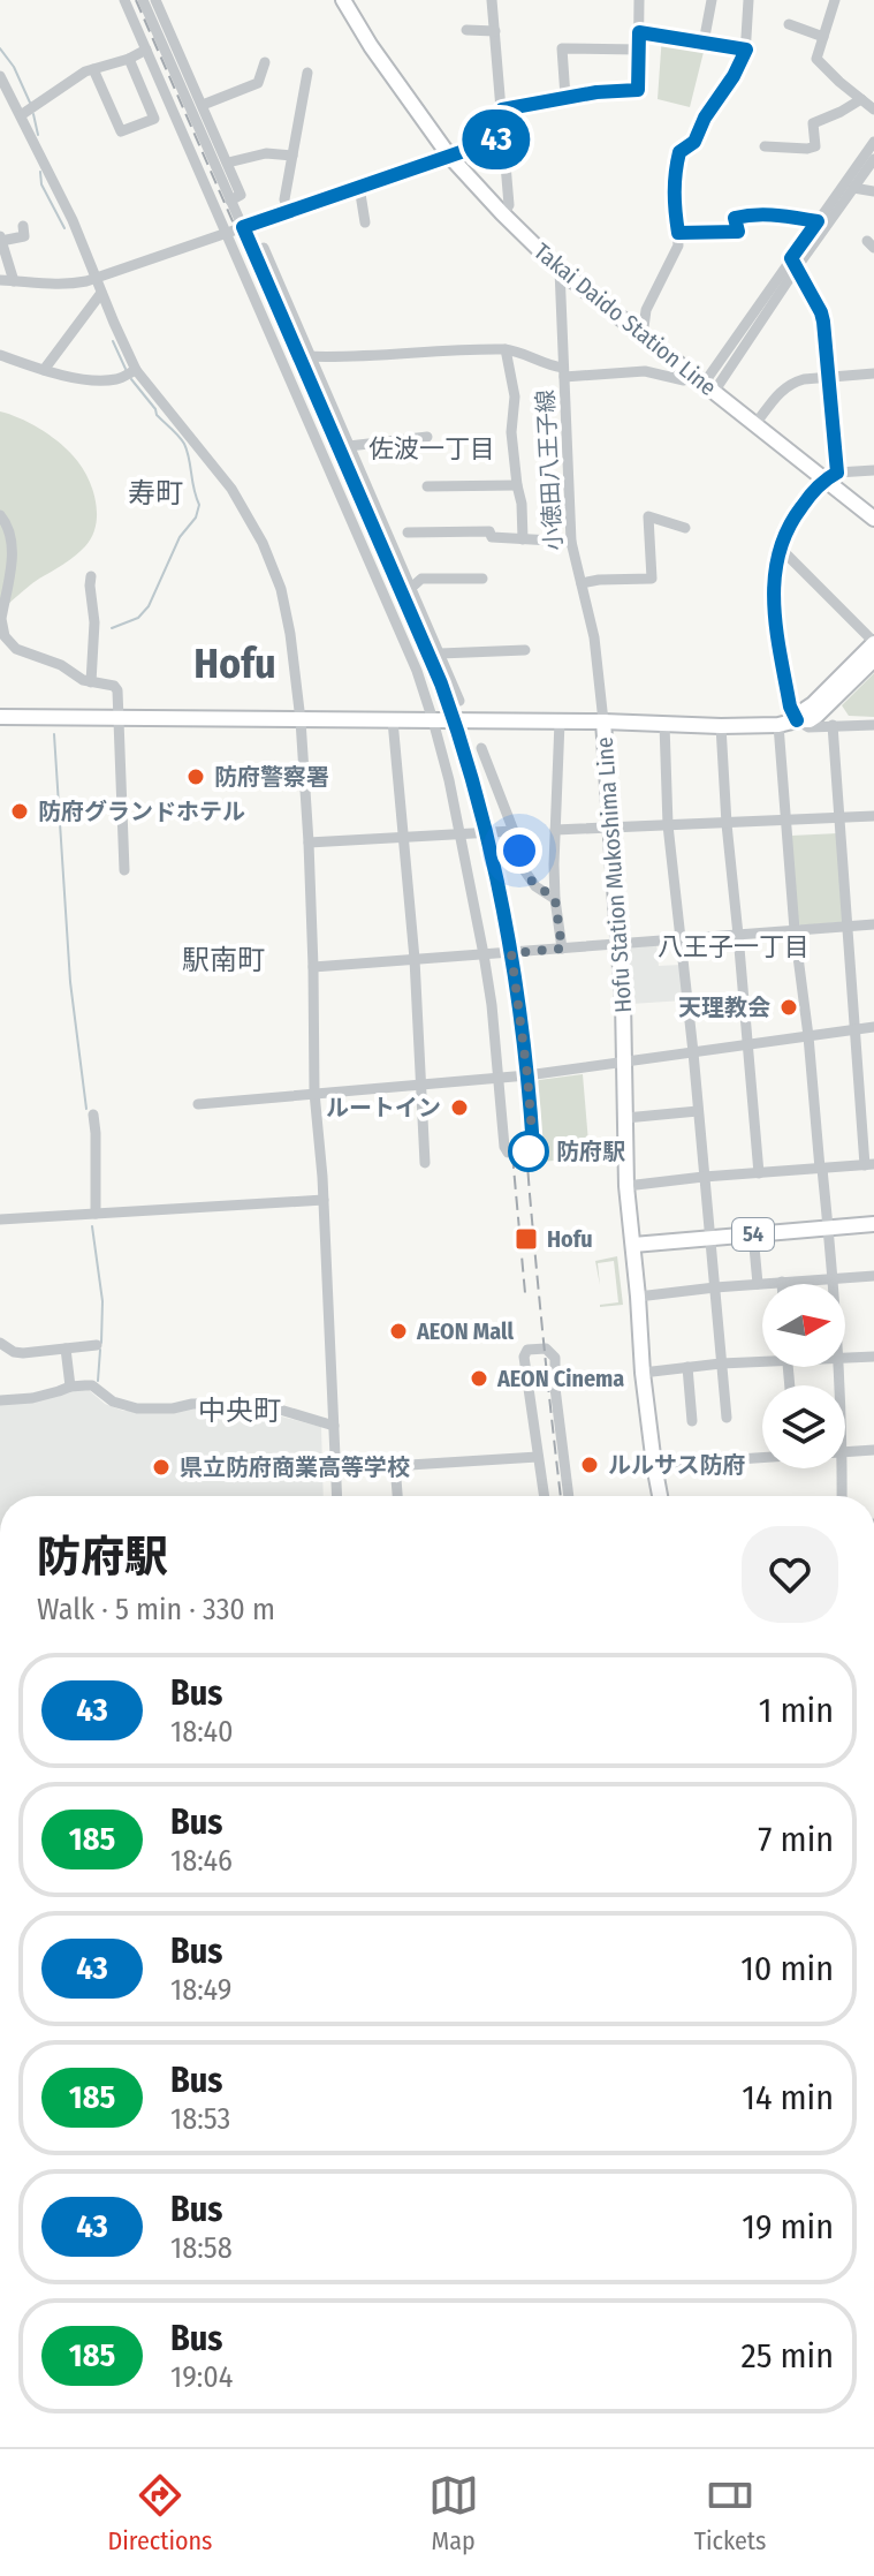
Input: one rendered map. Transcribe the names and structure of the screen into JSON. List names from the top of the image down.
{
  "streets": {
    "main road": ["Takai Daido Station Line", "Hofu Station Mukoshima Line", "54"],
    "street": ["小徳田八王子線"]
  },
  "crossings": [
    ["Takai Daido Station Line", "小徳田八王子線"],
    ["小徳田八王子線", "Hofu Station Mukoshima Line"],
    ["Hofu Station Mukoshima Line", "54"]
  ],
  "districts": [
    "佐波一丁目",
    "寿町",
    "Hofu",
    "八王子一丁目",
    "駅南町",
    "中央町"
  ],
  "places": {
    "other": [
      "防府警察署",
      "防府グランドホテル",
      "天理教会",
      "ルートイン",
      "防府駅",
      "AEON Mall",
      "AEON Cinema",
      "ルルサス防府",
      "県立防府商業高等学校"
    ],
    "transit": ["Hofu"]
  },
  "lines": ["bus line 43"],
  "north": "right",
  "page": {
    "on_map": "43",
    "heading": ["防府駅", "Walk · 5 min · 330 m"],
    "list": [
      {
        "mark": "43",
        "name": "Bus",
        "note": "18:40",
        "value": "1 min"
      },
      {
        "mark": "185",
        "name": "Bus",
        "note": "18:46",
        "value": "7 min"
      },
      {
        "mark": "43",
        "name": "Bus",
        "note": "18:49",
        "value": "10 min"
      },
      {
        "mark": "185",
        "name": "Bus",
        "note": "18:53",
        "value": "14 min"
      },
      {
        "mark": "43",
        "name": "Bus",
        "note": "18:58",
        "value": "19 min"
      },
      {
        "mark": "185",
        "name": "Bus",
        "note": "19:04",
        "value": "25 min"
      }
    ],
    "tabs": ["Directions", "Map", "Tickets"]
  }
}
